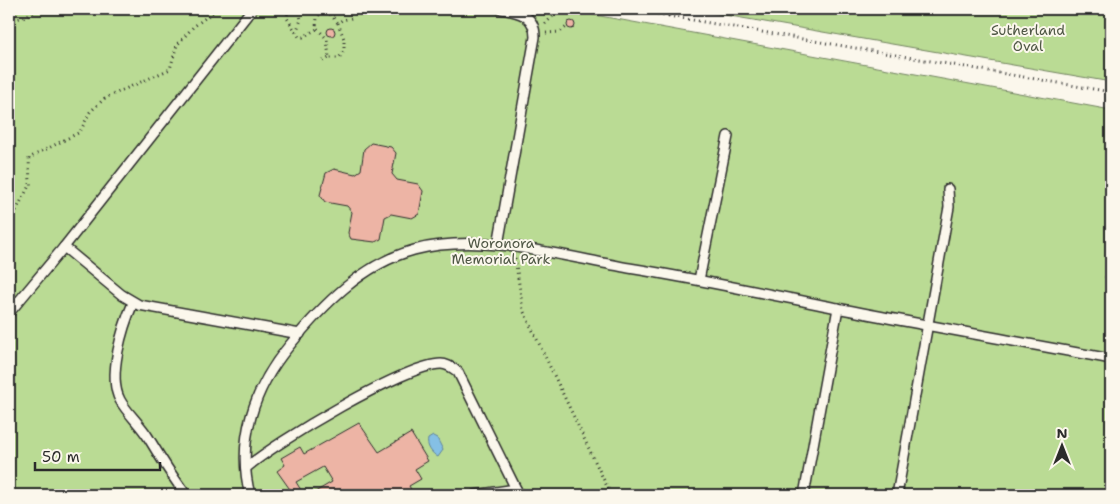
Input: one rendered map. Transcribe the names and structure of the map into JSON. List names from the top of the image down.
{
  "parks": ["Sutherland Oval", "Woronora Memorial Park"],
  "scale_bar": "50 m",
  "north": "top"
}
